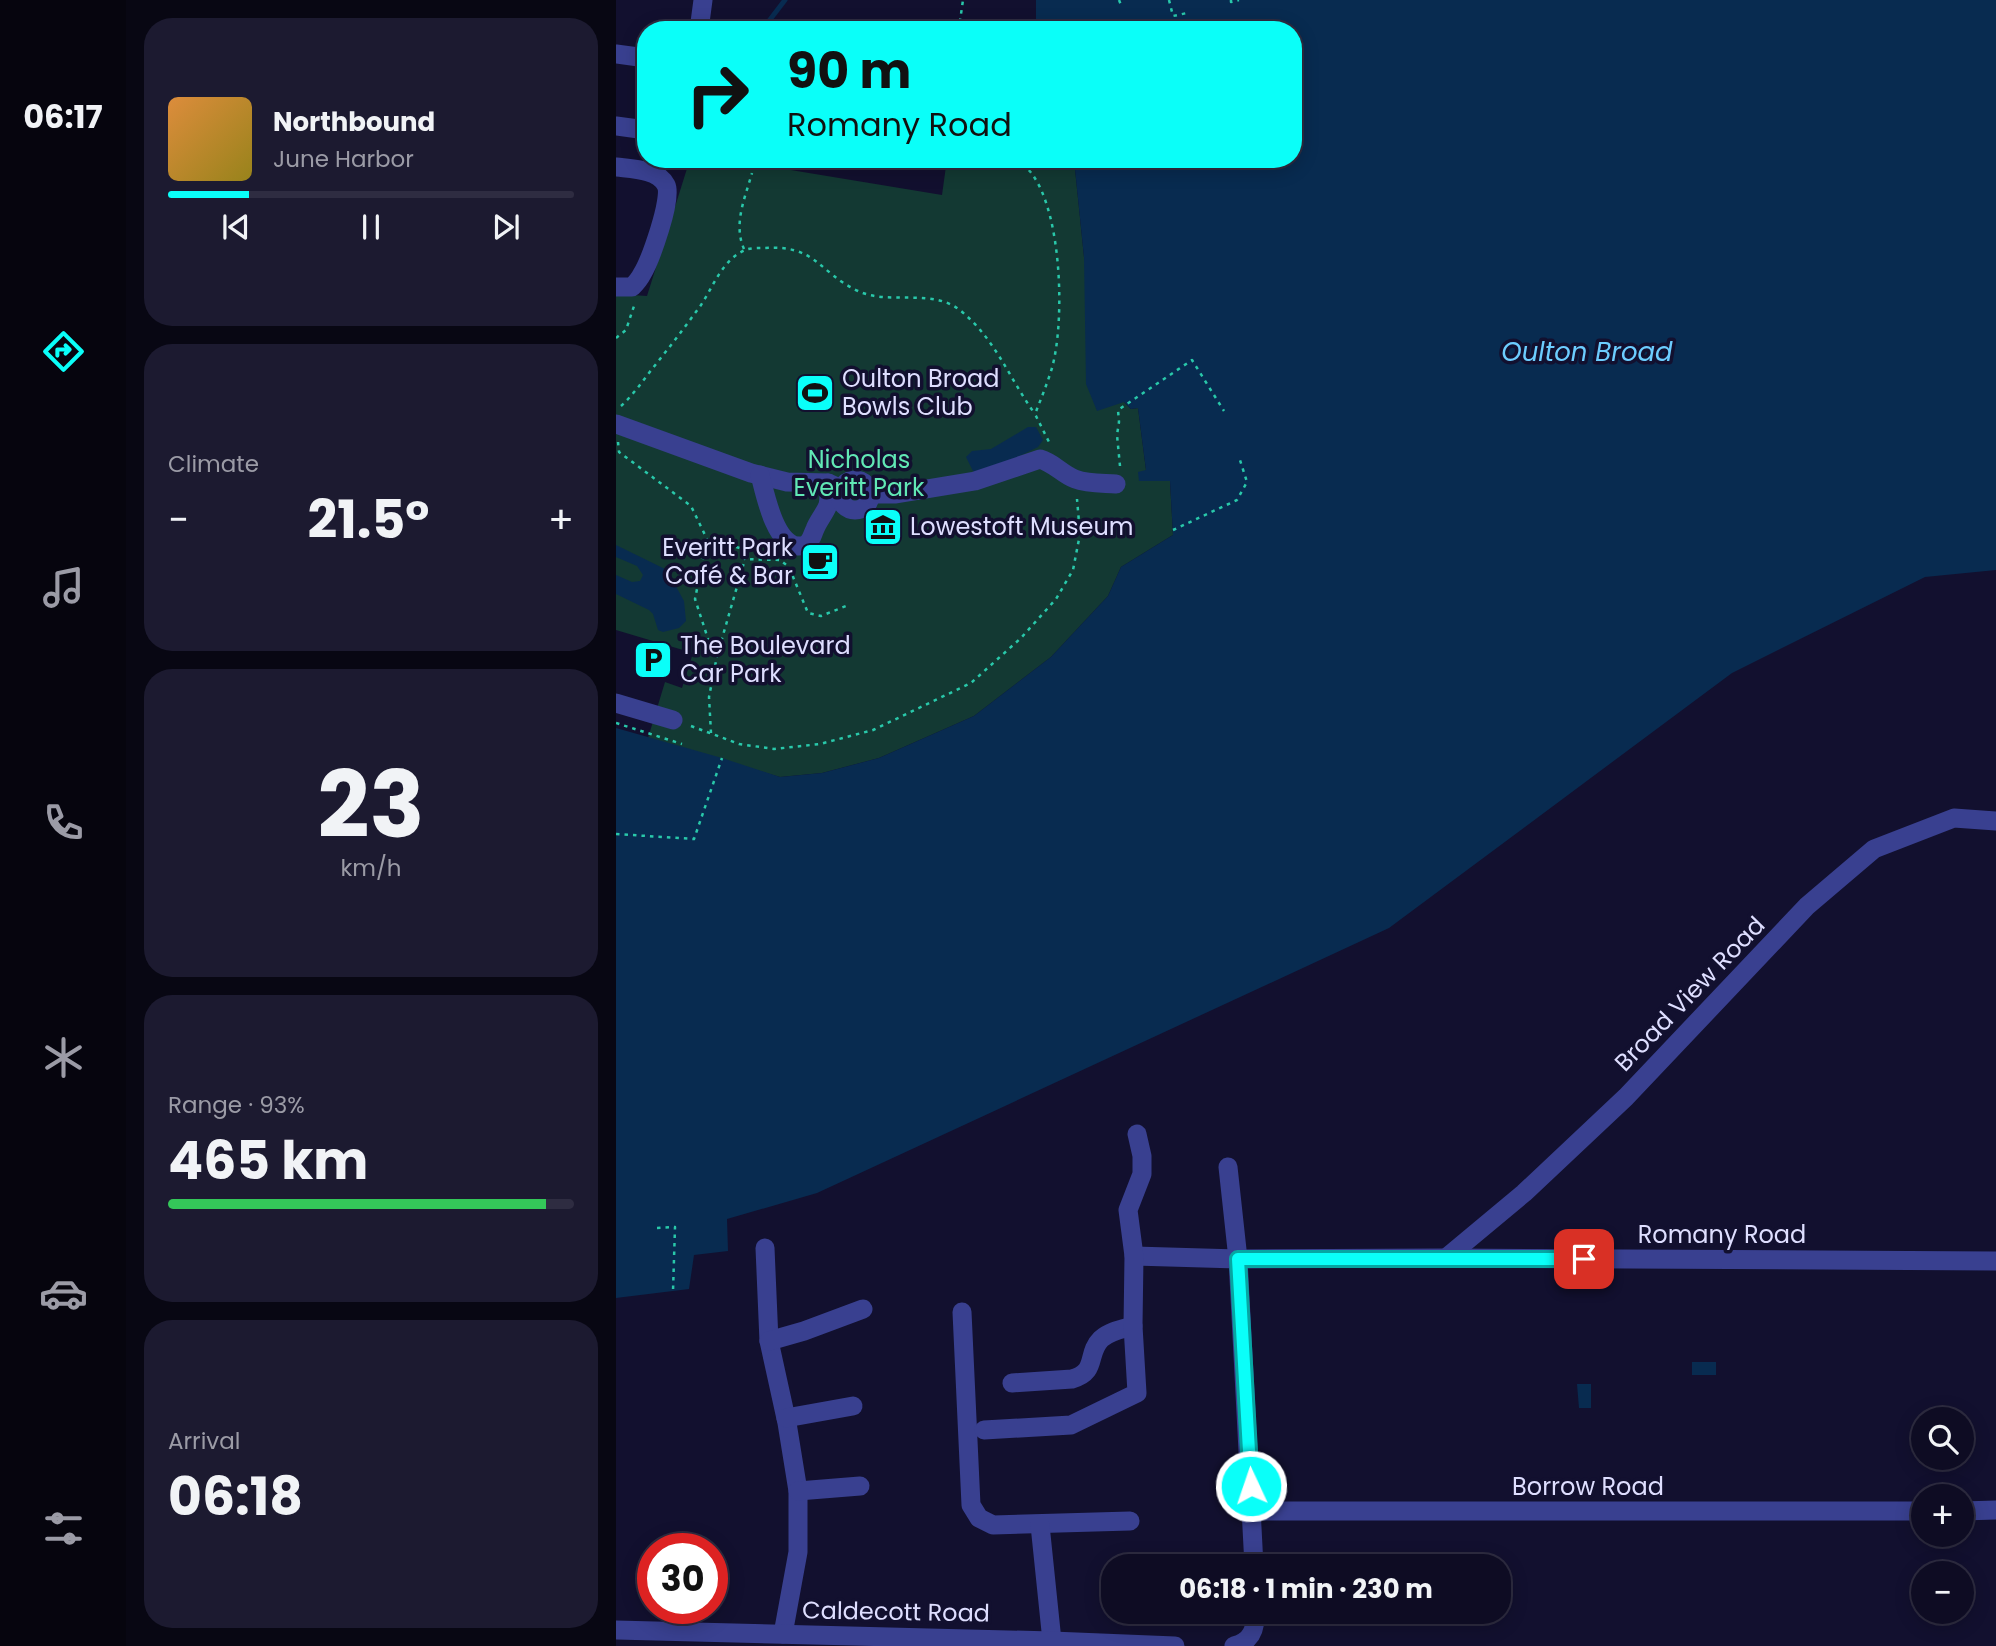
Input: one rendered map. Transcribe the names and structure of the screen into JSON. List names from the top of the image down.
{
  "streets": {
    "street": [
      "Broad View Road",
      "Romany Road",
      "Borrow Road",
      "Caldecott Road"
    ]
  },
  "crossings": [
    ["Broad View Road", "Romany Road"]
  ],
  "water": ["Oulton Broad"],
  "parks": ["Nicholas Everitt Park"],
  "places": {
    "sports": ["Oulton Broad Bowls Club"],
    "museum": ["Lowestoft Museum"],
    "cafe": ["Everitt Park Café & Bar"],
    "parking": ["The Boulevard Car Park"]
  },
  "page": {
    "tabs": "06:17",
    "turn": ["90 m", "Romany Road"],
    "song": ["Northbound", "June Harbor"],
    "tile": [
      "Climate",
      ["23", "km/h"],
      ["Range · 93%", "465 km"],
      ["Arrival", "06:18"]
    ],
    "heat": ["−", "21.5°", "+"],
    "map_buttons": ["+", "−"],
    "limit": "30",
    "trip": "06:18 · 1 min · 230 m"
  }
}
